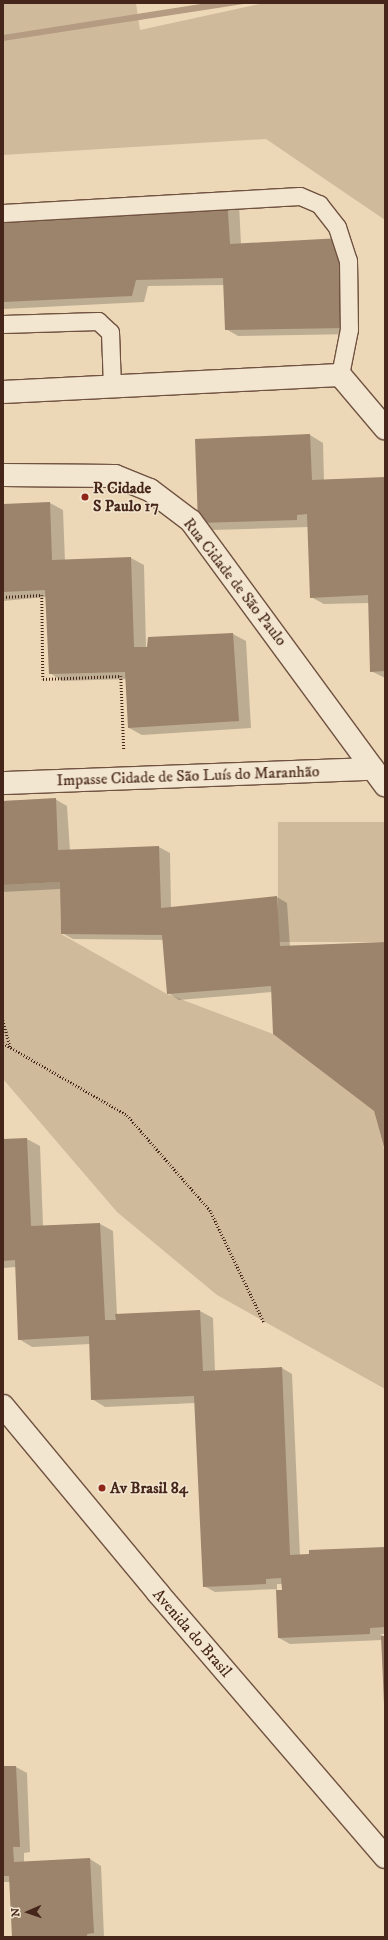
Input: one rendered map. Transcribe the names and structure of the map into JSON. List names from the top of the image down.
{
  "streets": {
    "street": ["Rua Cidade de São Paulo", "Impasse Cidade de São Luís do Maranhão", "Avenida do Brasil"]
  },
  "crossings": [
    ["Rua Cidade de São Paulo", "Impasse Cidade de São Luís do Maranhão"]
  ],
  "places": ["R Cidade S Paulo 17", "Av Brasil 84"],
  "north": "left"
}
